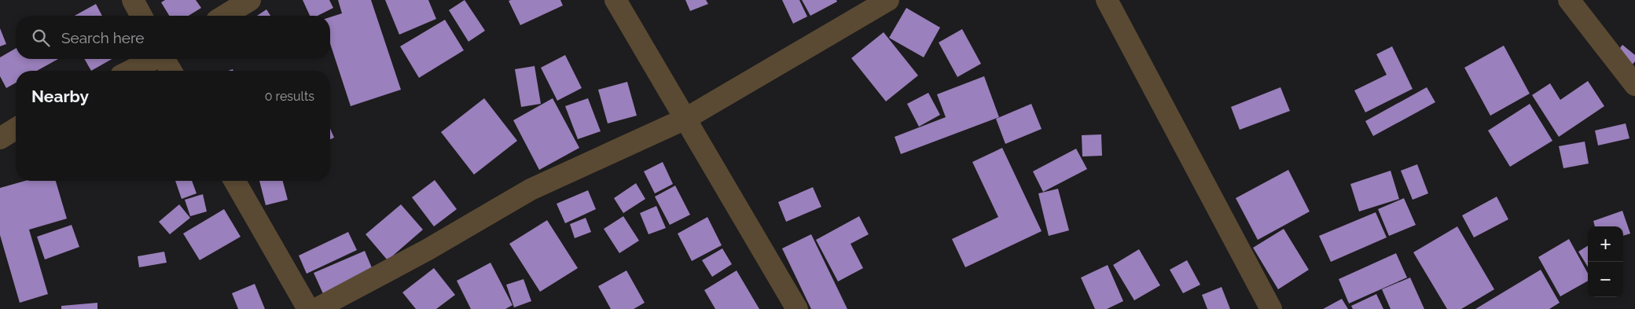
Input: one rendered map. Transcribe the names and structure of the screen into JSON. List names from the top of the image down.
{
  "page": {
    "search": "Search here",
    "heading": ["Nearby", "0 results"],
    "map_buttons": ["+", "−"]
  }
}
